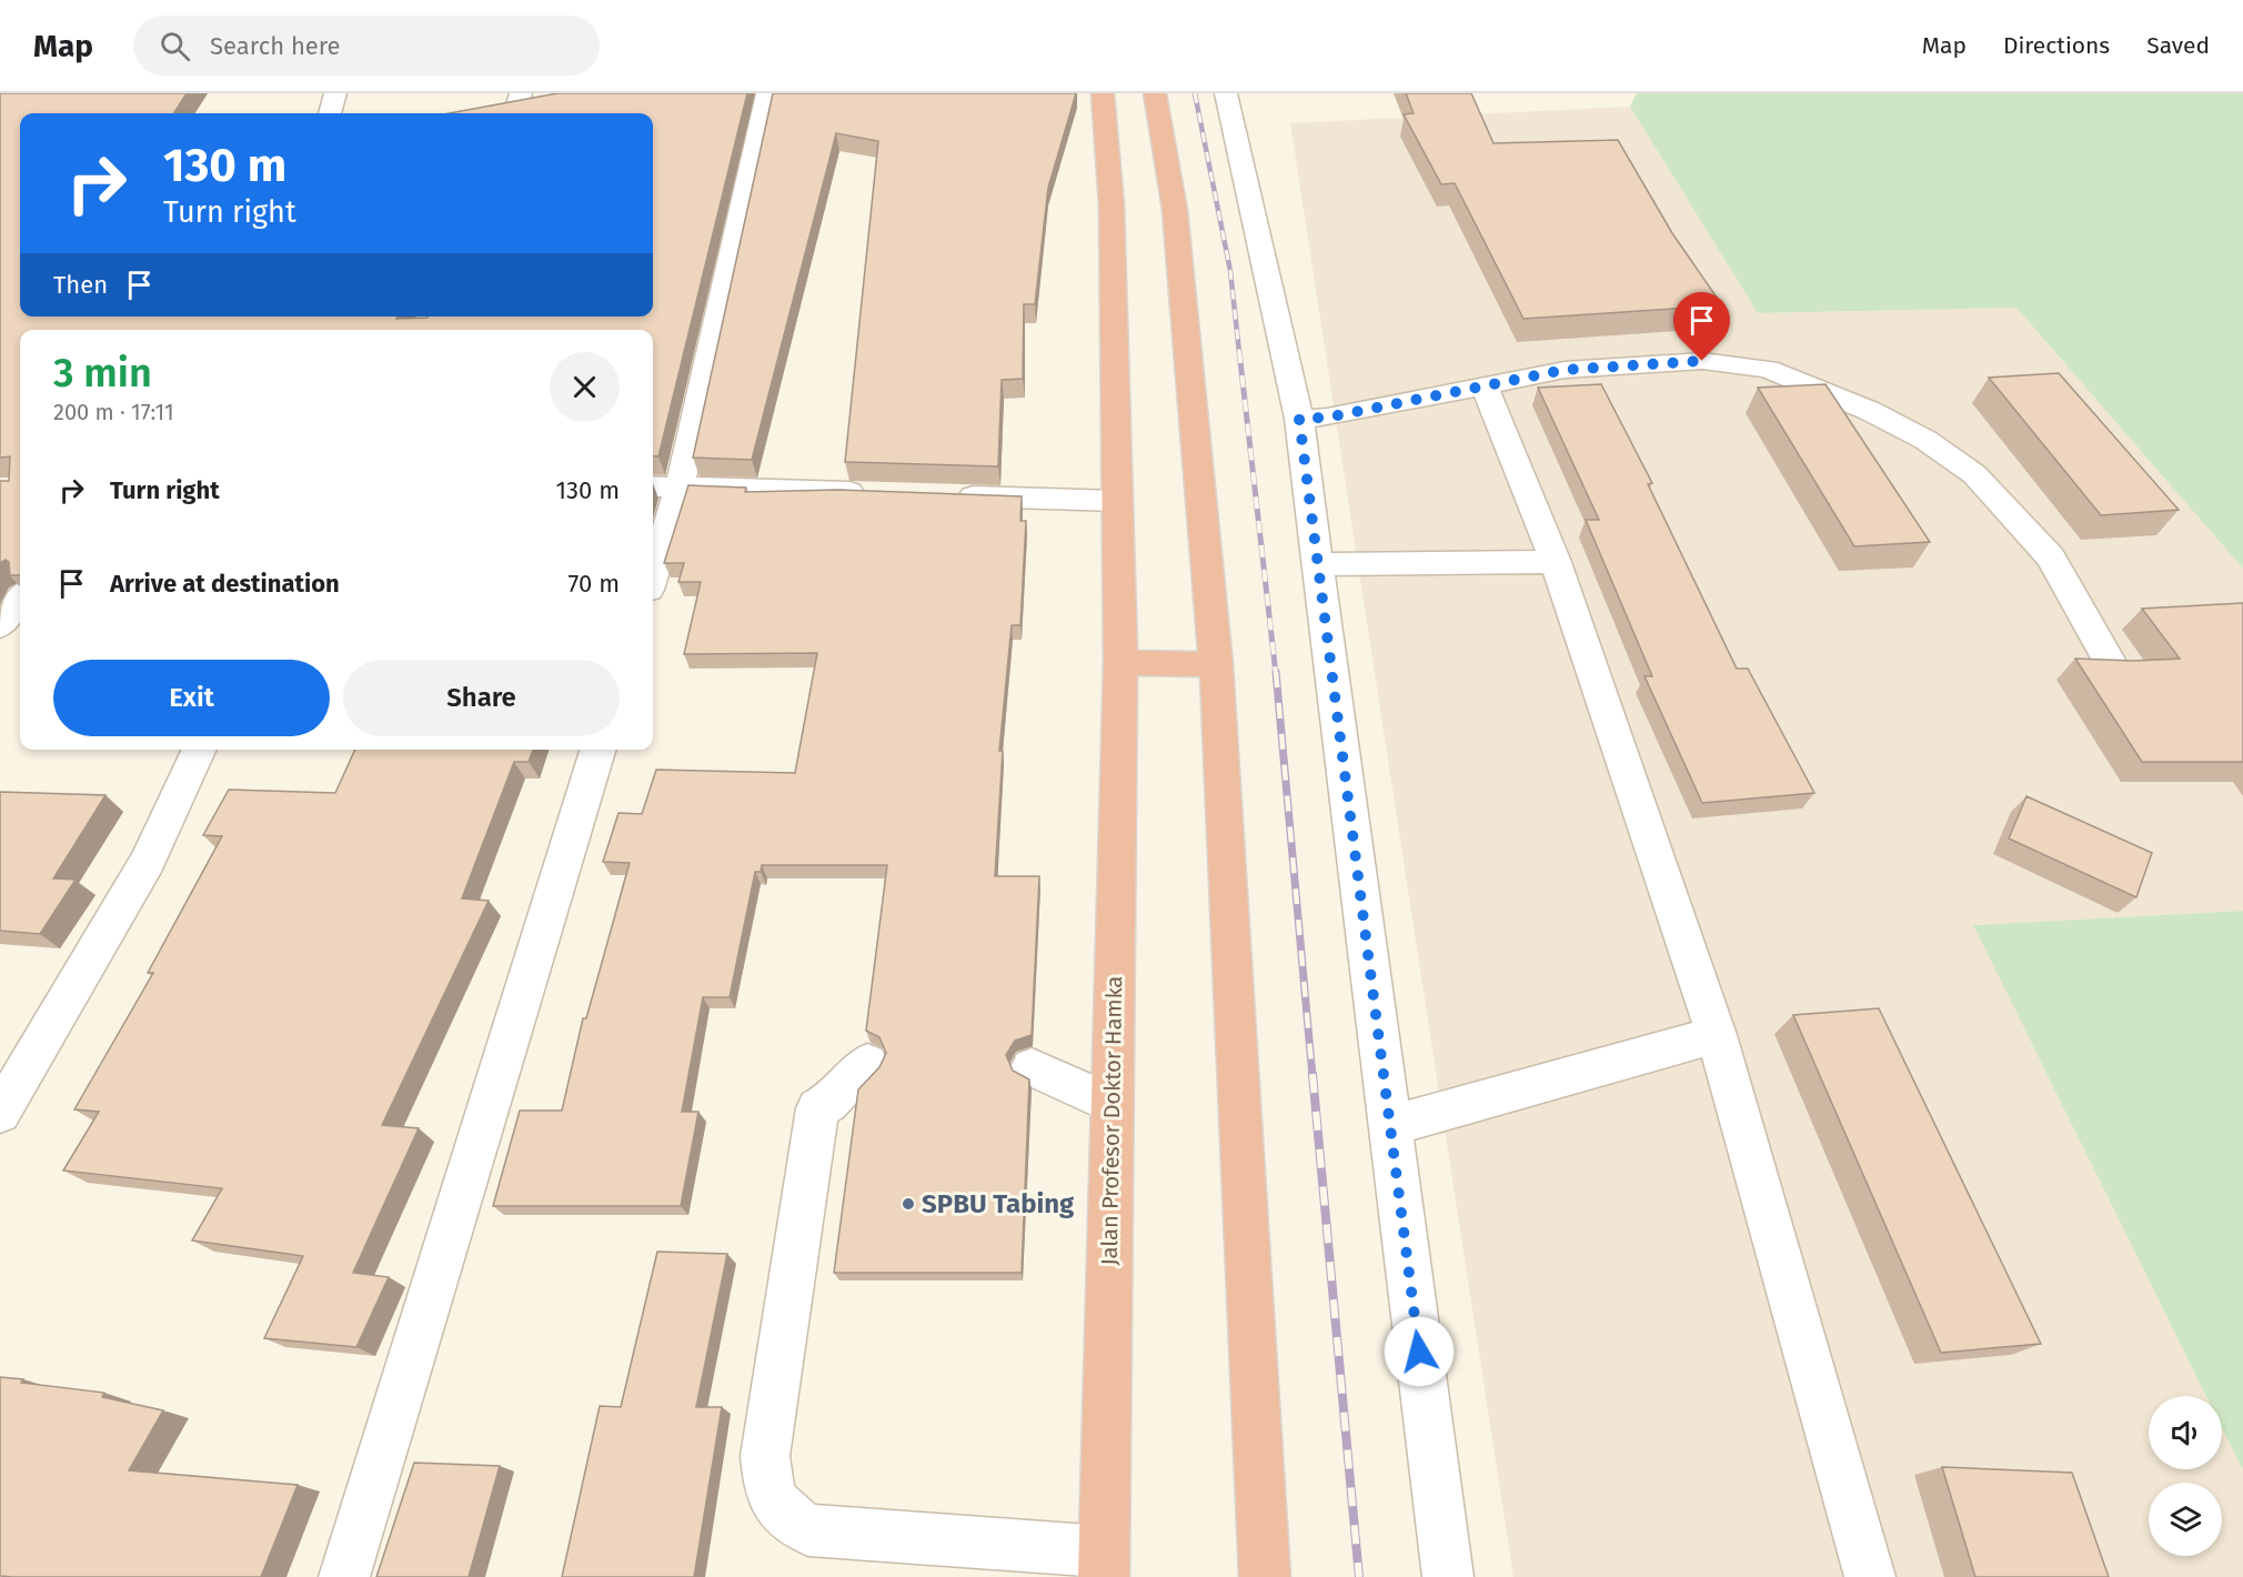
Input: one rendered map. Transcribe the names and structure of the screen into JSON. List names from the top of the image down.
{
  "streets": {
    "highway": ["Jalan Profesor Doktor Hamka"]
  },
  "places": ["SPBU Tabing"],
  "page": {
    "header": "Map",
    "search": "Search here",
    "nav": ["Map", "Directions", "Saved"],
    "turn": ["130 m", "Turn right"],
    "then": "Then",
    "heading": ["3 min", "200 m · 17:11"],
    "list": [
      {
        "name": "Turn right",
        "value": "130 m"
      },
      {
        "name": "Arrive at destination",
        "value": "70 m"
      }
    ],
    "buttons": ["Exit", "Share"]
  }
}
